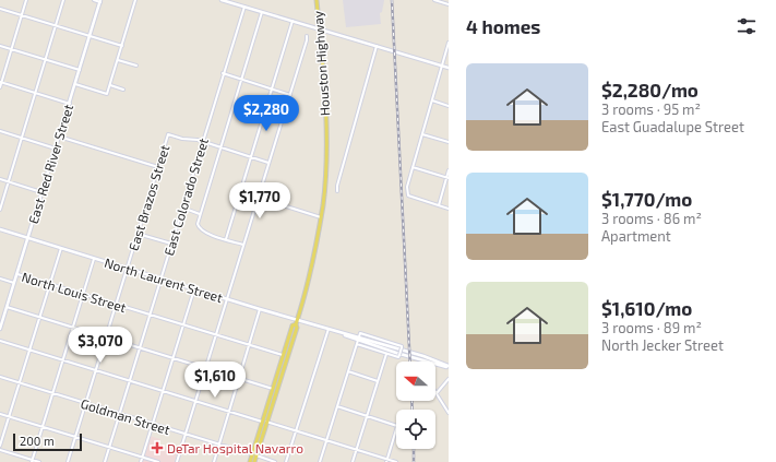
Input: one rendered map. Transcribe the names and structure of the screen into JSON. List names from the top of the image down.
{
  "streets": {
    "main road": ["Houston Highway"],
    "street": [
      "East Red River Street",
      "East Colorado Street",
      "East Brazos Street",
      "North Laurent Street",
      "North Louis Street",
      "Goldman Street"
    ]
  },
  "crossings": [
    ["Houston Highway", "North Laurent Street"],
    ["East Red River Street", "North Laurent Street"],
    ["East Red River Street", "North Louis Street"],
    ["East Colorado Street", "East Brazos Street"],
    ["East Colorado Street", "North Laurent Street"],
    ["East Colorado Street", "North Louis Street"],
    ["East Colorado Street", "Goldman Street"],
    ["East Brazos Street", "North Laurent Street"],
    ["East Brazos Street", "North Louis Street"],
    ["East Brazos Street", "Goldman Street"]
  ],
  "places": {
    "health": ["DeTar Hospital Navarro"]
  },
  "scale_bar": "200 m",
  "north": "left",
  "page": {
    "heading": "4 homes",
    "list": [
      {
        "name": "$2,280/mo",
        "note": "3 rooms · 95 m² · East Guadalupe Street"
      },
      {
        "name": "$1,770/mo",
        "note": "3 rooms · 86 m² · Apartment"
      },
      {
        "name": "$1,610/mo",
        "note": "3 rooms · 89 m² · North Jecker Street"
      }
    ],
    "price": [
      "$2,280",
      "$1,770",
      "$3,070",
      "$1,610"
    ],
    "scale": "200 m"
  }
}
